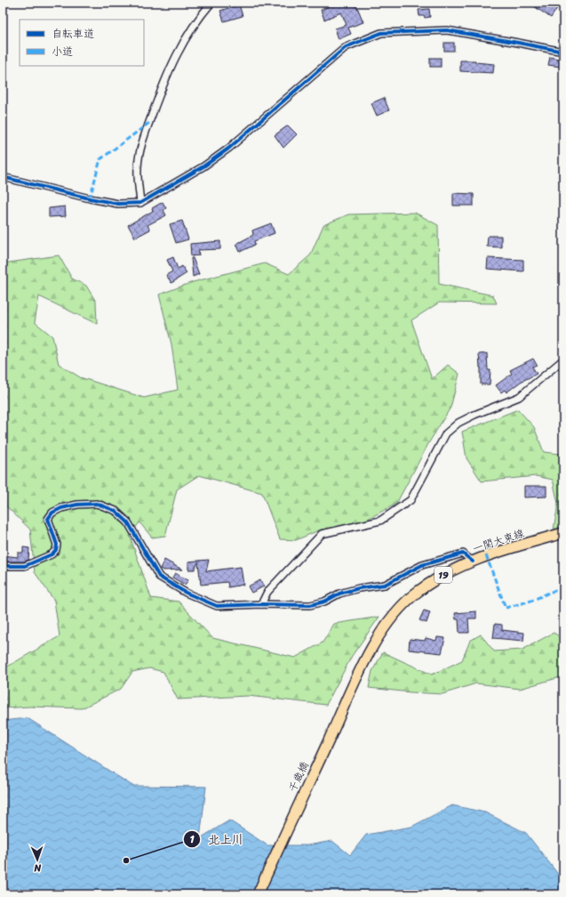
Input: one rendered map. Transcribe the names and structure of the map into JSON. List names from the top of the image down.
{
  "streets": {
    "main road": ["一関大東線", "19", "千歳橋"]
  },
  "crossings": [
    ["一関大東線", "千歳橋"]
  ],
  "places": ["北上川"],
  "legend": ["自転車道", "小道"],
  "north": "bottom"
}
